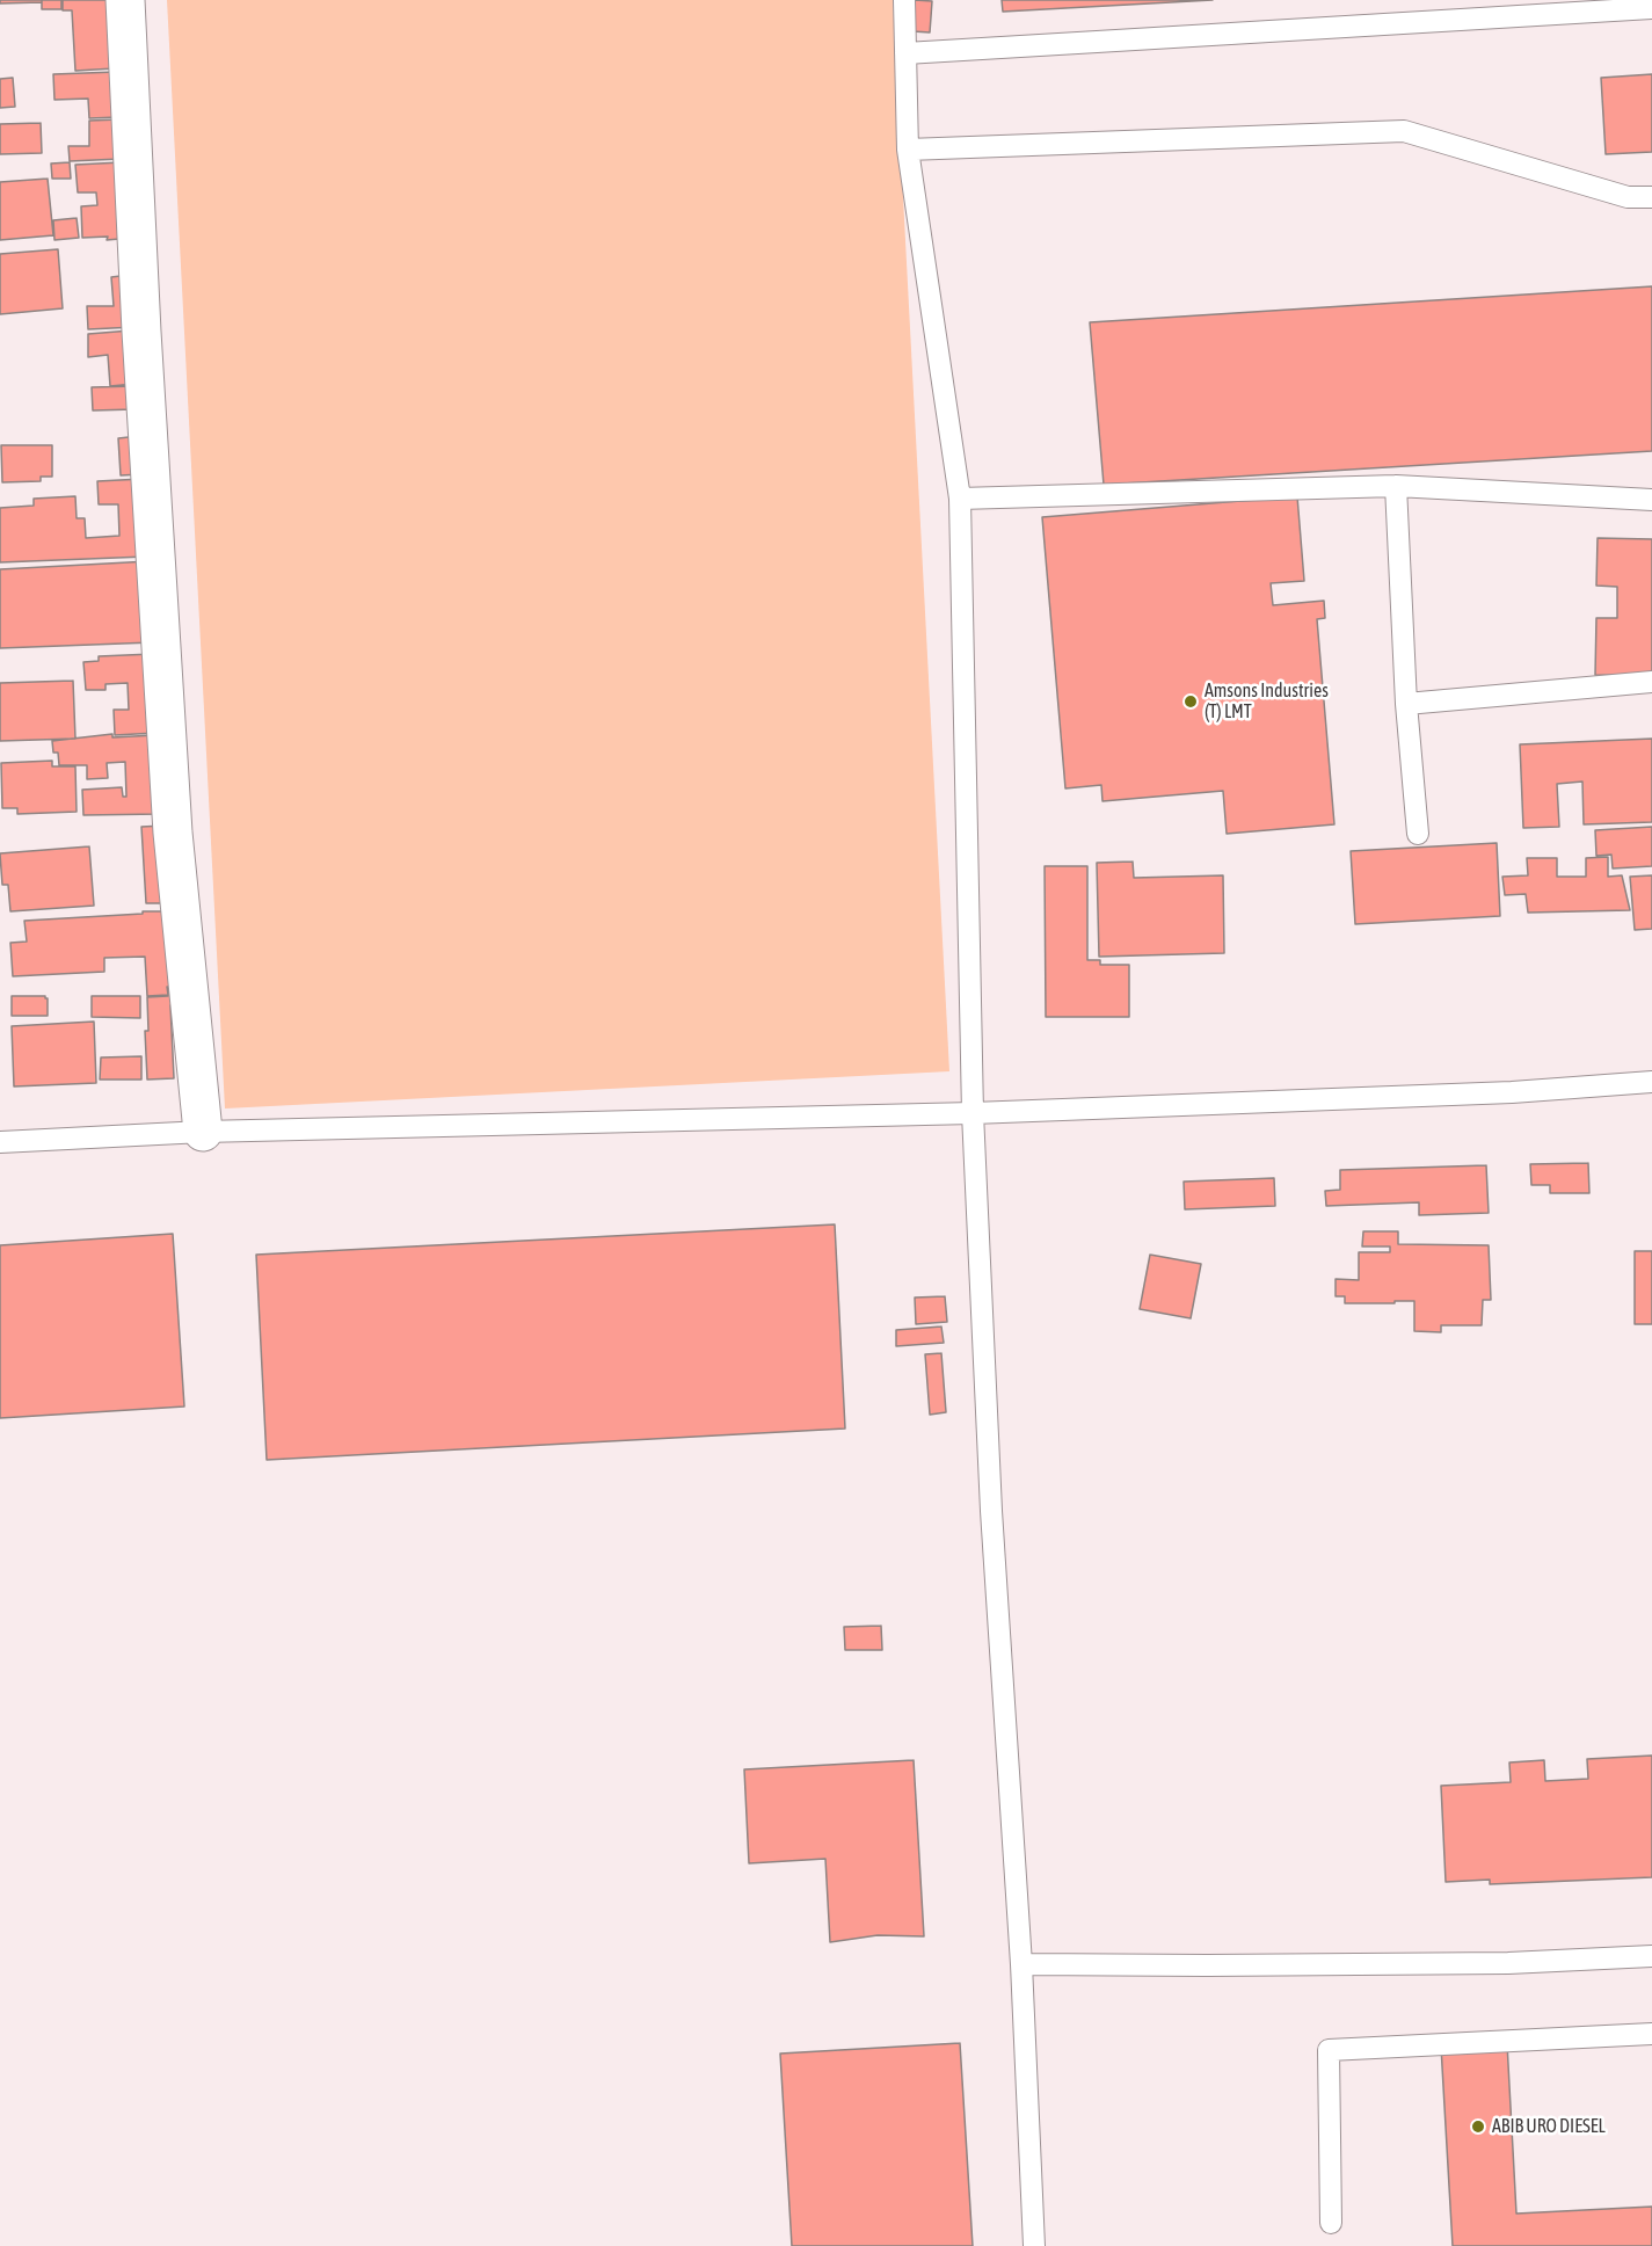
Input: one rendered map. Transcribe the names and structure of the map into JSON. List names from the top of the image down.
{
  "places": ["Amsons Industries (T) LMT", "ABIB URO DIESEL"]
}
